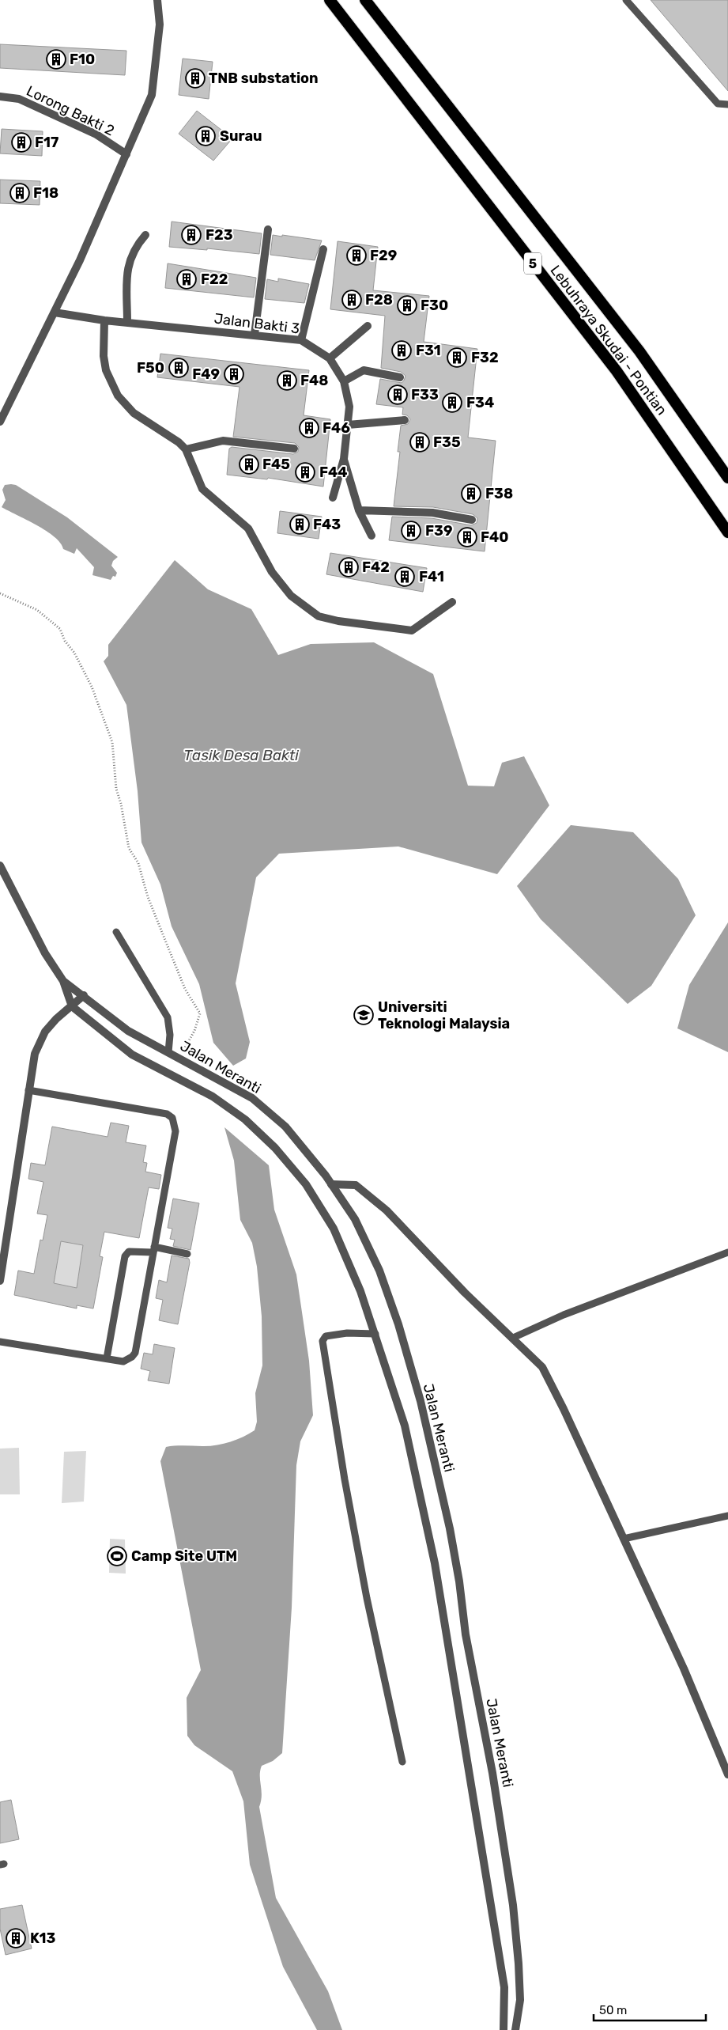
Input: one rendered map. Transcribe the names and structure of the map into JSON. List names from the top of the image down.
{
  "streets": {
    "highway": ["5", "Lebuhraya Skudai - Pontian"],
    "street": ["Lorong Bakti 2", "Jalan Bakti 3", "Jalan Meranti"]
  },
  "water": ["Tasik Desa Bakti"],
  "places": {
    "building": [
      "F10",
      "TNB substation",
      "Surau",
      "F17",
      "F18",
      "F23",
      "F29",
      "F22",
      "F28",
      "F30",
      "F31",
      "F32",
      "F50",
      "F49",
      "F48",
      "F33",
      "F34",
      "F46",
      "F35",
      "F45",
      "F44",
      "F38",
      "F43",
      "F39",
      "F40",
      "F42",
      "F41",
      "K13"
    ],
    "school or university": ["Universiti Teknologi Malaysia"],
    "sports": ["Camp Site UTM"]
  },
  "scale_bar": "50 m"
}
